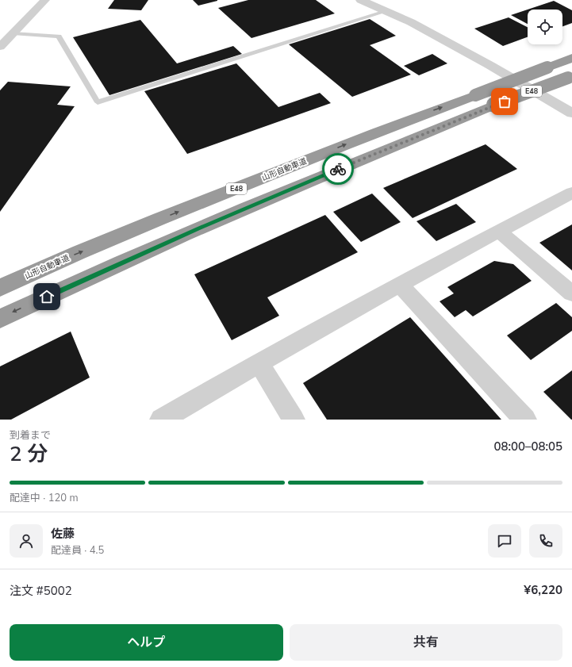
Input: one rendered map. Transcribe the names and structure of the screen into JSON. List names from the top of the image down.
{
  "streets": {
    "highway": ["E48", "山形自動車道"]
  },
  "page": {
    "heading": ["2 分", "到着まで", "08:00–08:05"],
    "panel": [
      "佐藤",
      "配達員 · 4.5",
      "注文 #5002",
      "¥6,220"
    ],
    "bar": "配達中 · 120 m",
    "buttons": ["ヘルプ", "共有"]
  }
}
